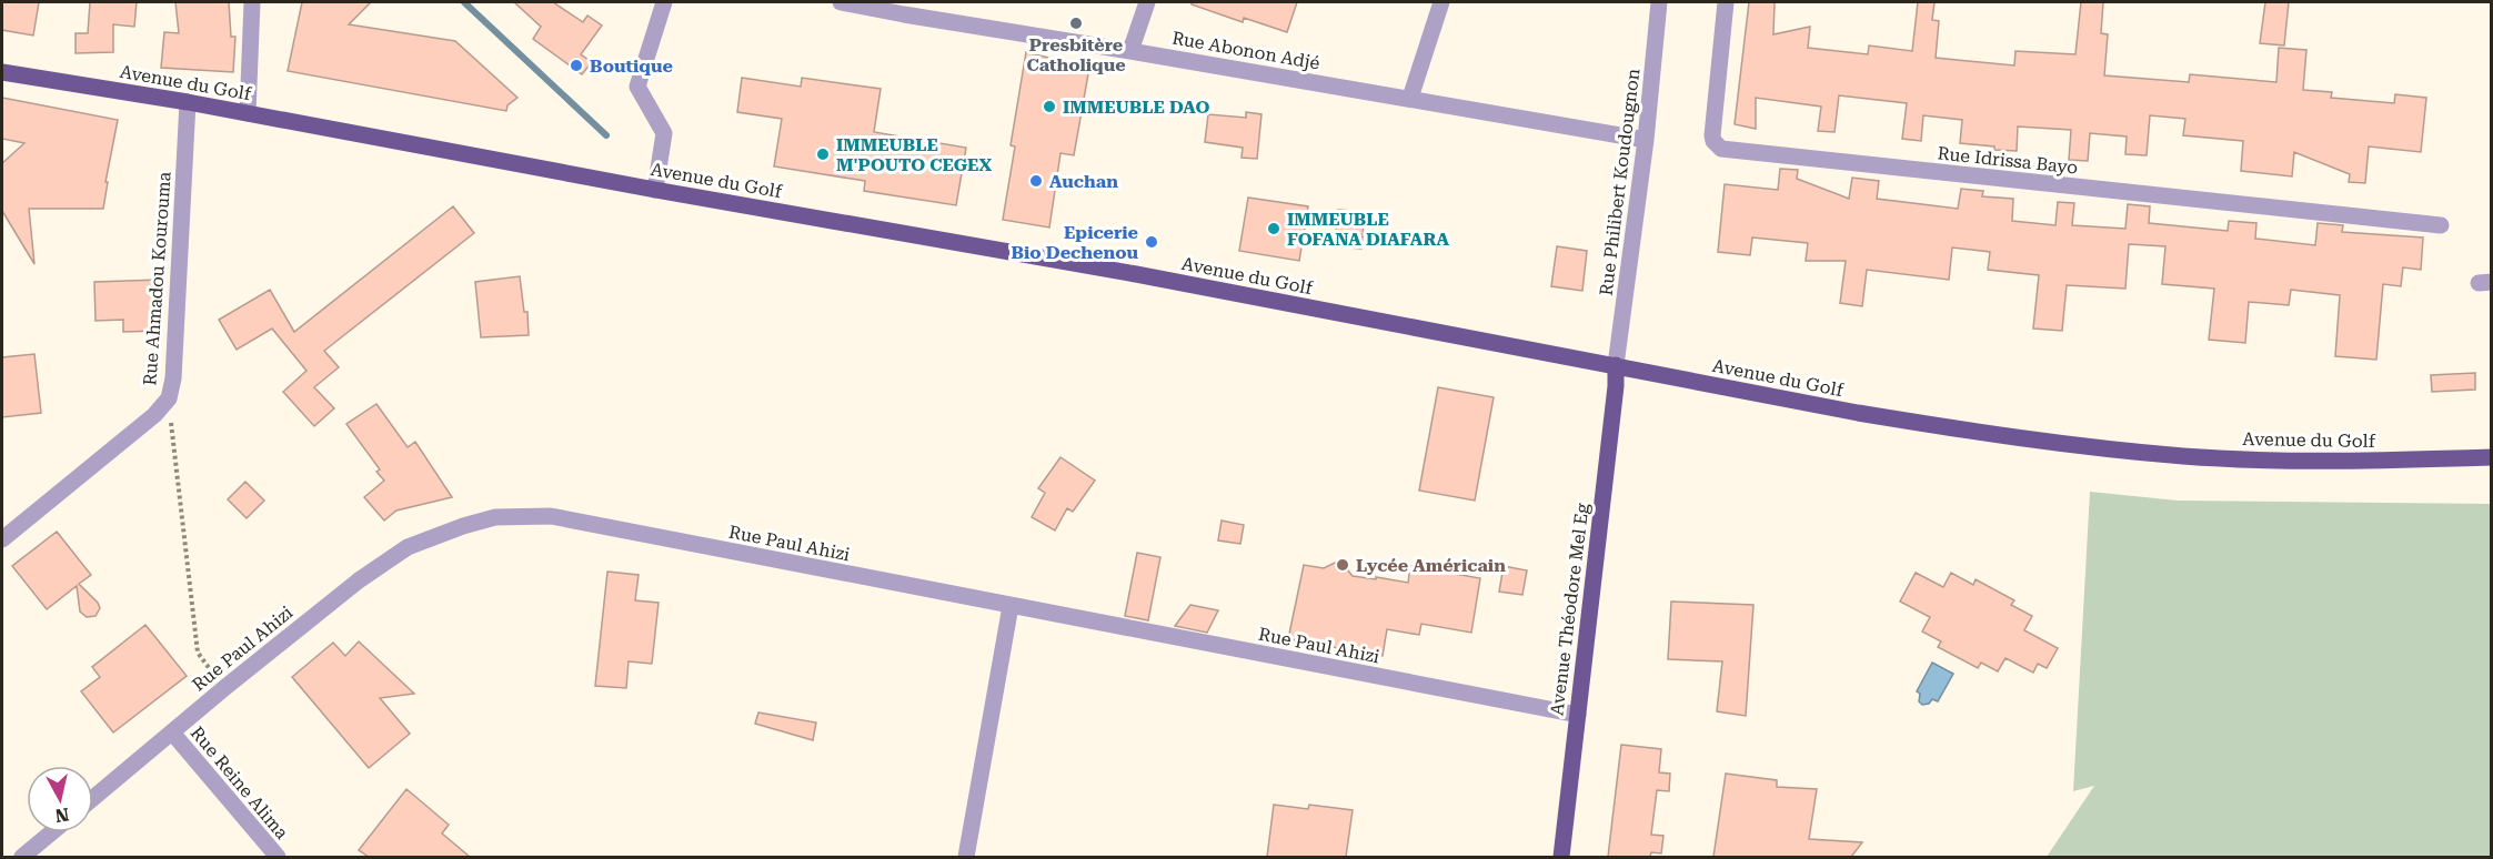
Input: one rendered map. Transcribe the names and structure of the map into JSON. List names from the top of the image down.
{
  "streets": {
    "main road": ["Avenue du Golf", "Avenue Théodore Mel Eg"],
    "street": [
      "Rue Abonon Adjé",
      "Rue Idrissa Bayo",
      "Rue Philibert Koudougnon",
      "Rue Ahmadou Kourouma",
      "Rue Paul Ahizi",
      "Rue Reine Alima"
    ]
  },
  "crossings": [
    ["Rue Abonon Adjé", "Rue Philibert Koudougnon"],
    ["Avenue du Golf", "Rue Philibert Koudougnon"],
    ["Avenue du Golf", "Rue Ahmadou Kourouma"],
    ["Avenue du Golf", "Avenue Théodore Mel Eg"],
    ["Rue Philibert Koudougnon", "Avenue Théodore Mel Eg"],
    ["Rue Paul Ahizi", "Avenue Théodore Mel Eg"],
    ["Rue Paul Ahizi", "Rue Reine Alima"]
  ],
  "places": [
    "Presbitère Catholique",
    "Boutique",
    "IMMEUBLE DAO",
    "IMMEUBLE M'POUTO CEGEX",
    "Auchan",
    "IMMEUBLE FOFANA DIAFARA",
    "Epicerie Bio Dechenou",
    "Lycée Américain"
  ],
  "north": "bottom"
}
